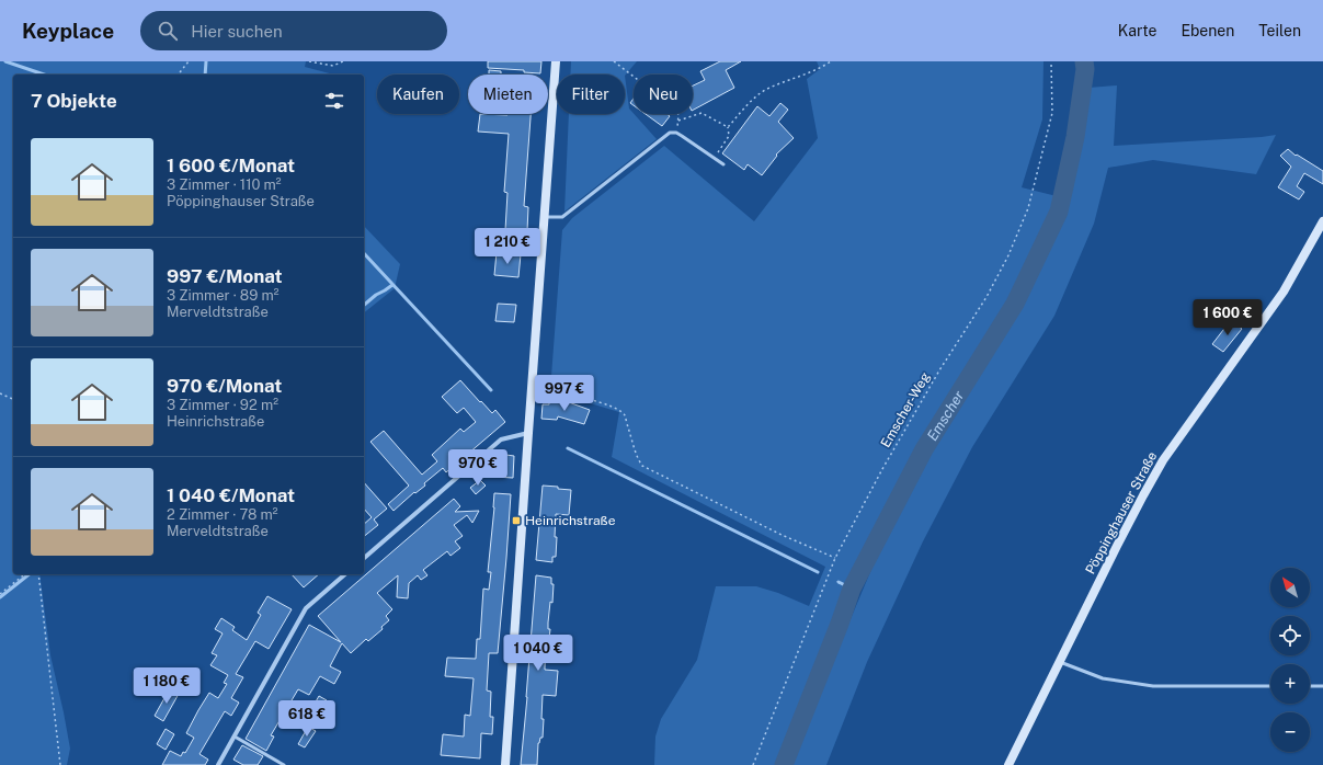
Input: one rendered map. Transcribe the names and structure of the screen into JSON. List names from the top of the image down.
{
  "streets": {
    "main road": ["Pöppinghauser Straße"],
    "path": ["Emscher-Weg"]
  },
  "water": ["Emscher"],
  "places": {
    "transit": ["Heinrichstraße"]
  },
  "north": "top left",
  "page": {
    "header": "Keyplace",
    "search": "Hier suchen",
    "nav": ["Karte", "Ebenen", "Teilen"],
    "chip": [
      "Kaufen",
      "Mieten",
      "Filter",
      "Neu"
    ],
    "heading": "7 Objekte",
    "list": [
      {
        "name": "1 600 €/Monat",
        "note": "3 Zimmer · 110 m² · Pöppinghauser Straße"
      },
      {
        "name": "997 €/Monat",
        "note": "3 Zimmer · 89 m² · Merveldtstraße"
      },
      {
        "name": "970 €/Monat",
        "note": "3 Zimmer · 92 m² · Heinrichstraße"
      },
      {
        "name": "1 040 €/Monat",
        "note": "2 Zimmer · 78 m² · Merveldtstraße"
      }
    ],
    "price": [
      "1 210 €",
      "1 600 €",
      "997 €",
      "970 €",
      "1 040 €",
      "1 180 €",
      "618 €"
    ],
    "map_buttons": ["+", "−"]
  }
}
